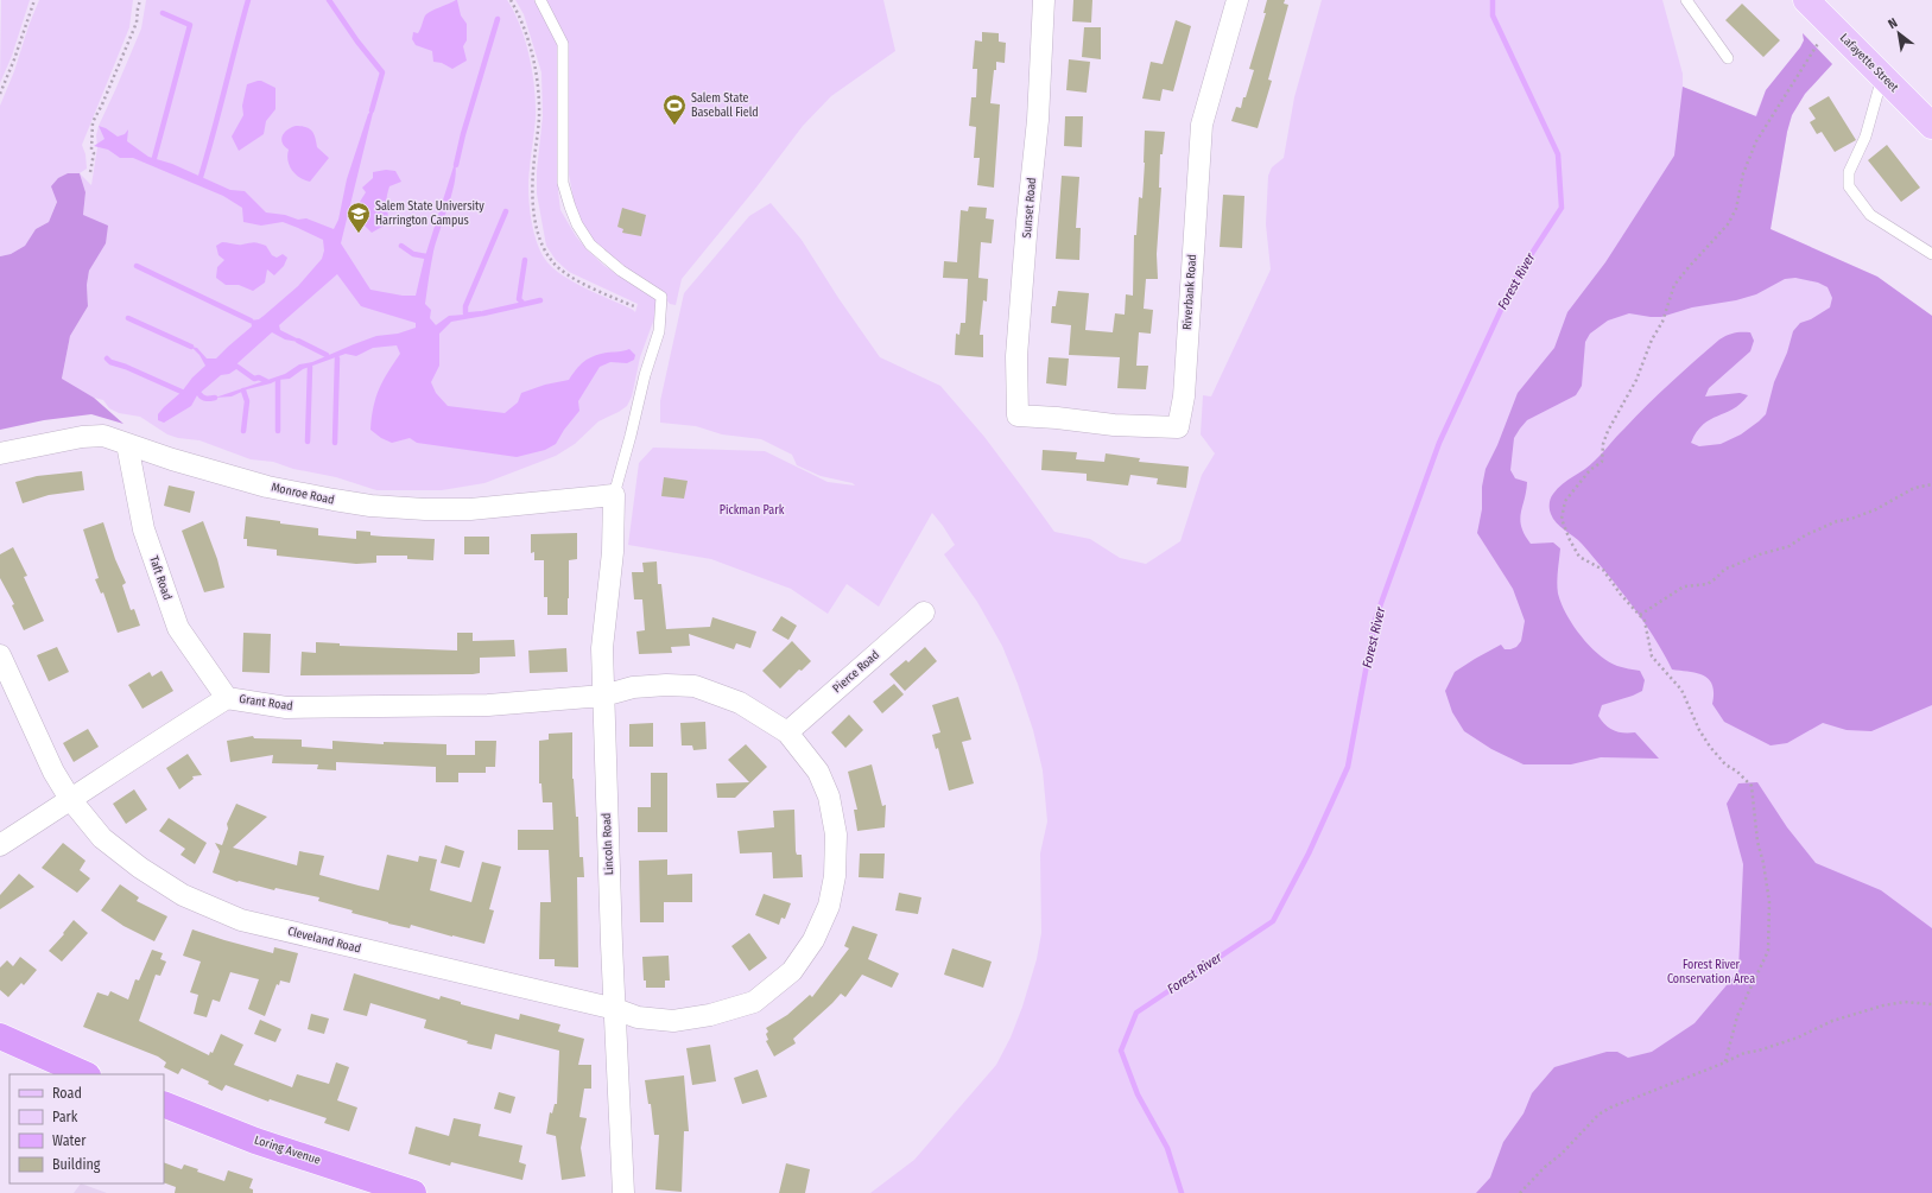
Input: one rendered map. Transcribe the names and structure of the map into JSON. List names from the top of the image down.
{
  "streets": {
    "highway": ["Loring Avenue"],
    "main road": ["Lafayette Street"],
    "street": [
      "Sunset Road",
      "Riverbank Road",
      "Monroe Road",
      "Taft Road",
      "Pierce Road",
      "Grant Road",
      "Lincoln Road",
      "Cleveland Road"
    ]
  },
  "crossings": [
    ["Sunset Road", "Riverbank Road"],
    ["Monroe Road", "Taft Road"],
    ["Monroe Road", "Lincoln Road"],
    ["Taft Road", "Grant Road"],
    ["Pierce Road", "Grant Road"],
    ["Pierce Road", "Cleveland Road"],
    ["Grant Road", "Lincoln Road"],
    ["Grant Road", "Cleveland Road"],
    ["Lincoln Road", "Cleveland Road"]
  ],
  "water": ["Forest River"],
  "parks": ["Pickman Park", "Forest River Conservation Area"],
  "places": {
    "sports": ["Salem State Baseball Field"],
    "school or university": ["Salem State University Harrington Campus"]
  },
  "legend": [
    "Road",
    "Park",
    "Water",
    "Building"
  ],
  "north": "top left"
}
